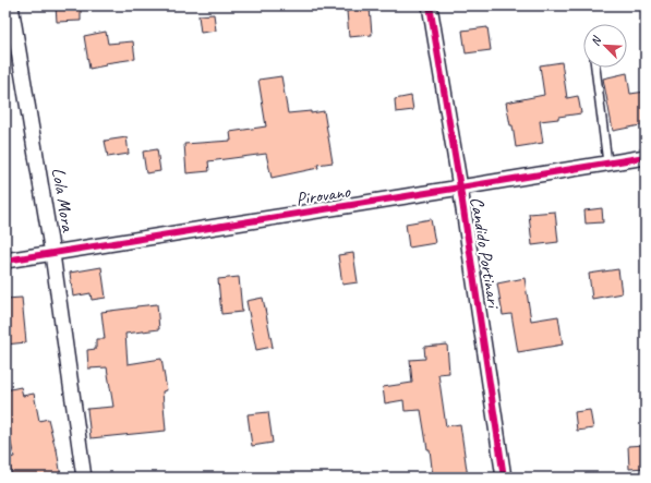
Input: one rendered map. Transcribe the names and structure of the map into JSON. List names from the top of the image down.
{
  "streets": {
    "street": ["Pirovano", "Lola Mora", "Candido Portinari"]
  },
  "crossings": [
    ["Pirovano", "Lola Mora"],
    ["Pirovano", "Candido Portinari"]
  ],
  "north": "top left"
}
